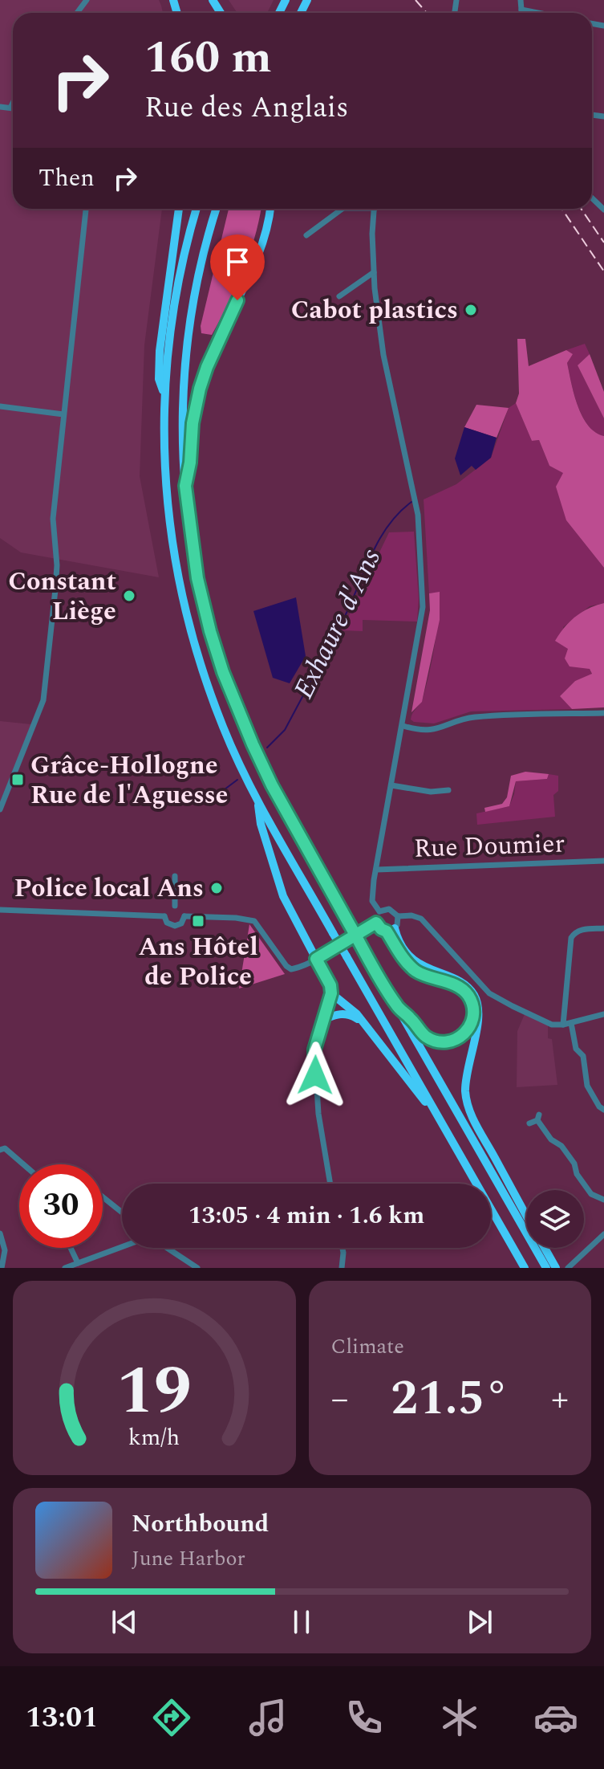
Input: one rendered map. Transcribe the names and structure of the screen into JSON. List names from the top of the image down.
{
  "streets": {
    "street": ["Rue Doumier"]
  },
  "water": ["Exhaure d'Ans"],
  "places": {
    "other": ["Cabot plastics", "Constant Liège", "Police local Ans"],
    "transit": ["Grâce-Hollogne Rue de l'Aguesse", "Ans Hôtel de Police"]
  },
  "page": {
    "turn": ["160 m", "Rue des Anglais"],
    "then": "Then",
    "limit": "30",
    "trip": "13:05 · 4 min · 1.6 km",
    "tile": "Climate",
    "heat": ["−", "21.5°", "+"],
    "song": ["Northbound", "June Harbor"],
    "tabs": "13:01",
    "gauge": ["19", "km/h"]
  }
}
